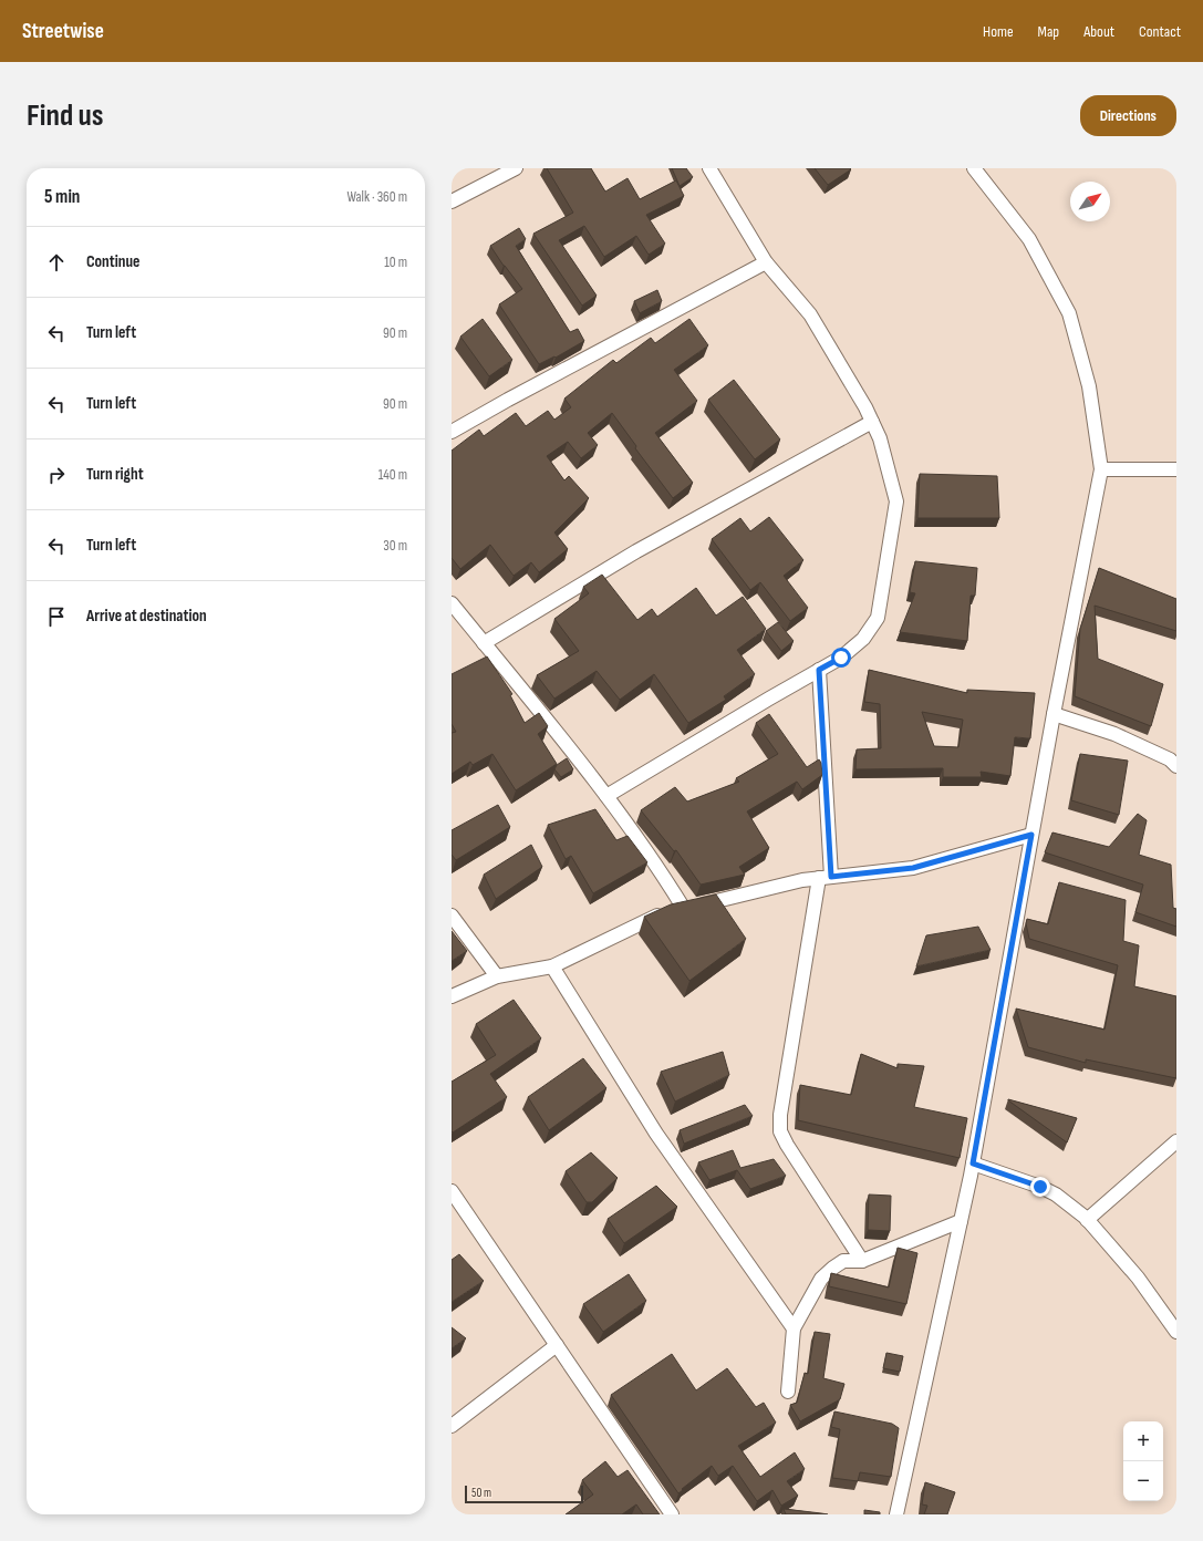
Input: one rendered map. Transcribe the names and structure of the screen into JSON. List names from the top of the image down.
{
  "scale_bar": "50 m",
  "north": "top right",
  "page": {
    "header": "Streetwise",
    "nav": [
      "Home",
      "Map",
      "About",
      "Contact"
    ],
    "buttons": "Directions",
    "title": "Find us",
    "heading": ["5 min", "Walk · 360 m"],
    "list": [
      ["Continue", "10 m"],
      ["Turn left", "90 m"],
      ["Turn left", "90 m"],
      ["Turn right", "140 m"],
      ["Turn left", "30 m"],
      "Arrive at destination"
    ],
    "map_buttons": ["+", "−"],
    "scale": "50 m"
  }
}
